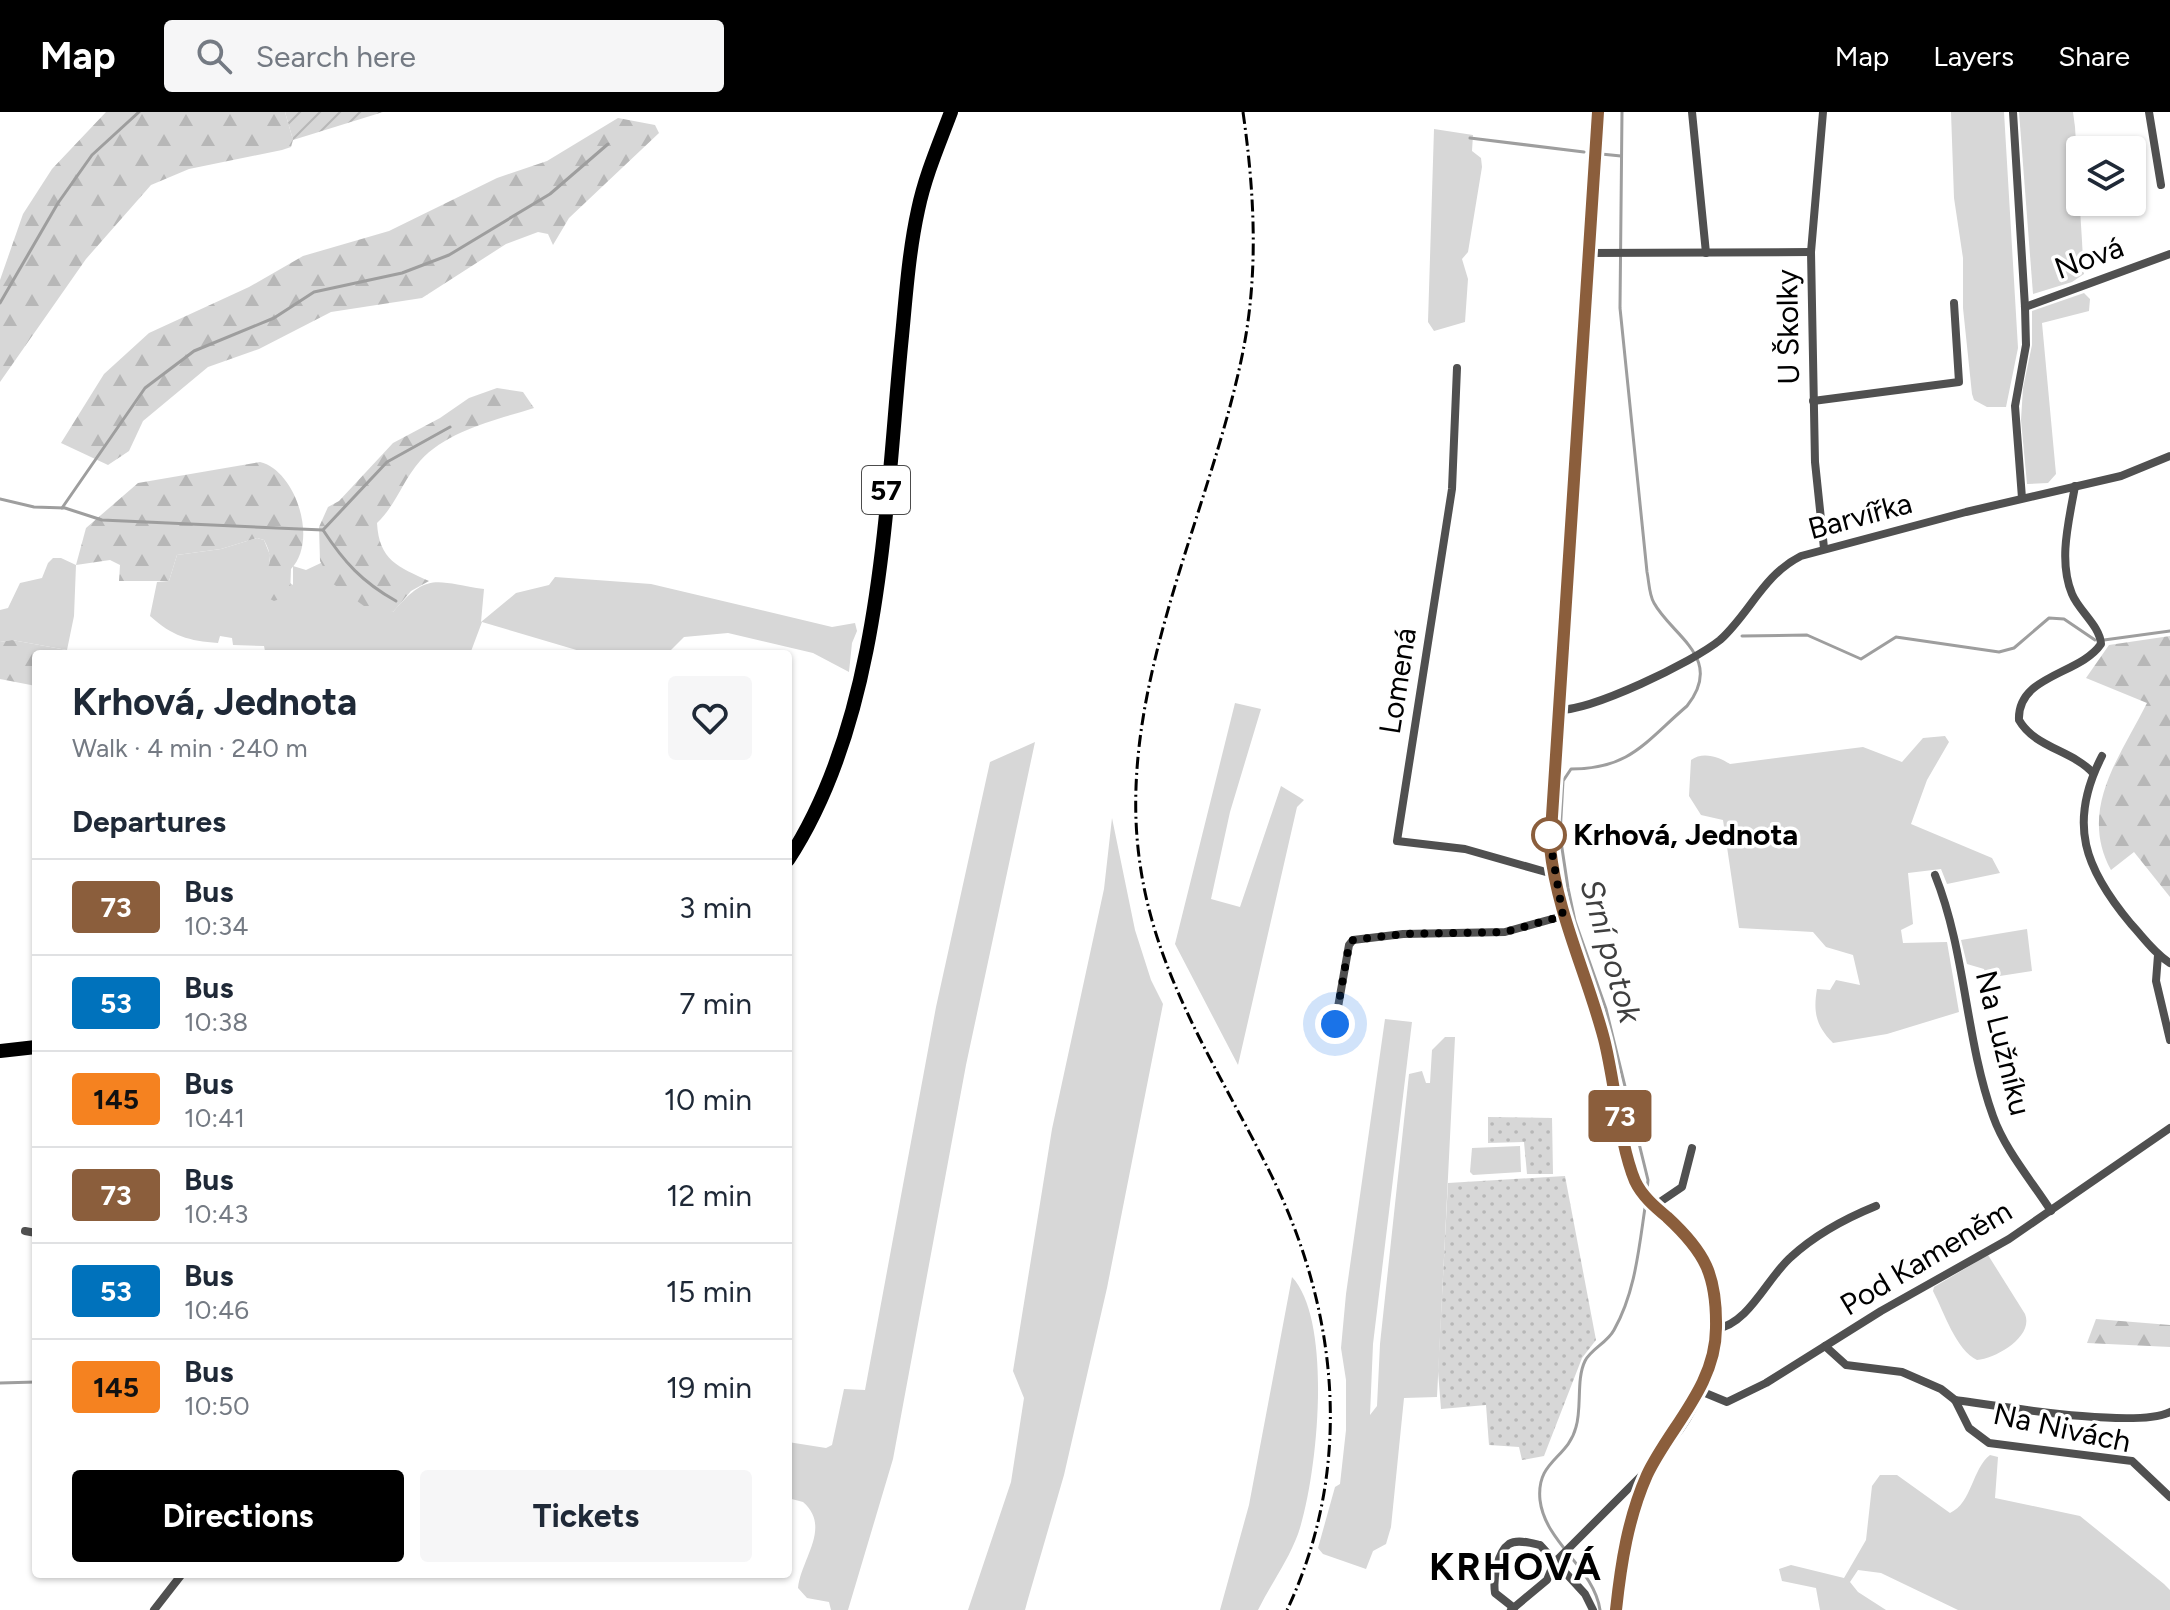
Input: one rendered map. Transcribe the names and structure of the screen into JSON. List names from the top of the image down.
{
  "streets": {
    "main road": ["57"],
    "street": [
      "Nová",
      "U Školky",
      "Barvířka",
      "Lomená",
      "Na Lužníku",
      "Pod Kameněm",
      "Na Nivách"
    ]
  },
  "crossings": [
    ["U Školky", "Barvířka"],
    ["Na Lužníku", "Pod Kameněm"],
    ["Pod Kameněm", "Na Nivách"]
  ],
  "districts": ["KRHOVÁ"],
  "water": ["Srní potok"],
  "places": ["Krhová, Jednota"],
  "lines": ["bus line 73"],
  "page": {
    "header": "Map",
    "search": "Search here",
    "nav": ["Map", "Layers", "Share"],
    "on_map": "73",
    "heading": [
      ["Krhová, Jednota", "Walk · 4 min · 240 m"],
      "Departures"
    ],
    "list": [
      {
        "mark": "73",
        "name": "Bus",
        "note": "10:34",
        "value": "3 min"
      },
      {
        "mark": "53",
        "name": "Bus",
        "note": "10:38",
        "value": "7 min"
      },
      {
        "mark": "145",
        "name": "Bus",
        "note": "10:41",
        "value": "10 min"
      },
      {
        "mark": "73",
        "name": "Bus",
        "note": "10:43",
        "value": "12 min"
      },
      {
        "mark": "53",
        "name": "Bus",
        "note": "10:46",
        "value": "15 min"
      },
      {
        "mark": "145",
        "name": "Bus",
        "note": "10:50",
        "value": "19 min"
      }
    ],
    "buttons": ["Directions", "Tickets"]
  }
}
